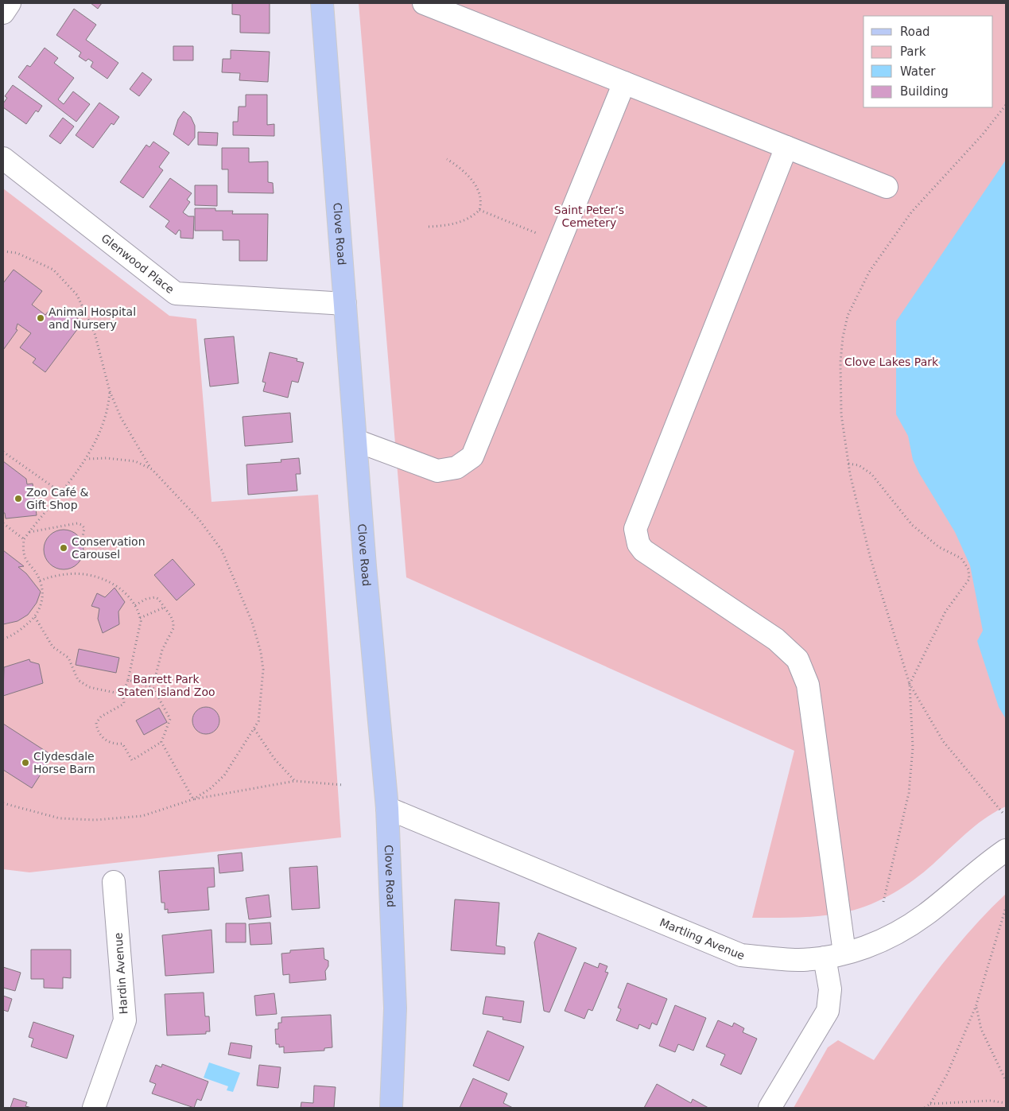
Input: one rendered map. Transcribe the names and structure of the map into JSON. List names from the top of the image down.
{
  "streets": {
    "main road": ["Clove Road"],
    "street": ["Glenwood Place", "Martling Avenue", "Hardin Avenue"]
  },
  "crossings": [
    ["Clove Road", "Glenwood Place"],
    ["Clove Road", "Martling Avenue"]
  ],
  "parks": ["Saint Peter’s Cemetery", "Clove Lakes Park", "Barrett Park Staten Island Zoo"],
  "places": [
    "Animal Hospital and Nursery",
    "Zoo Café & Gift Shop",
    "Conservation Carousel",
    "Clydesdale Horse Barn"
  ],
  "legend": [
    "Road",
    "Park",
    "Water",
    "Building"
  ]
}
